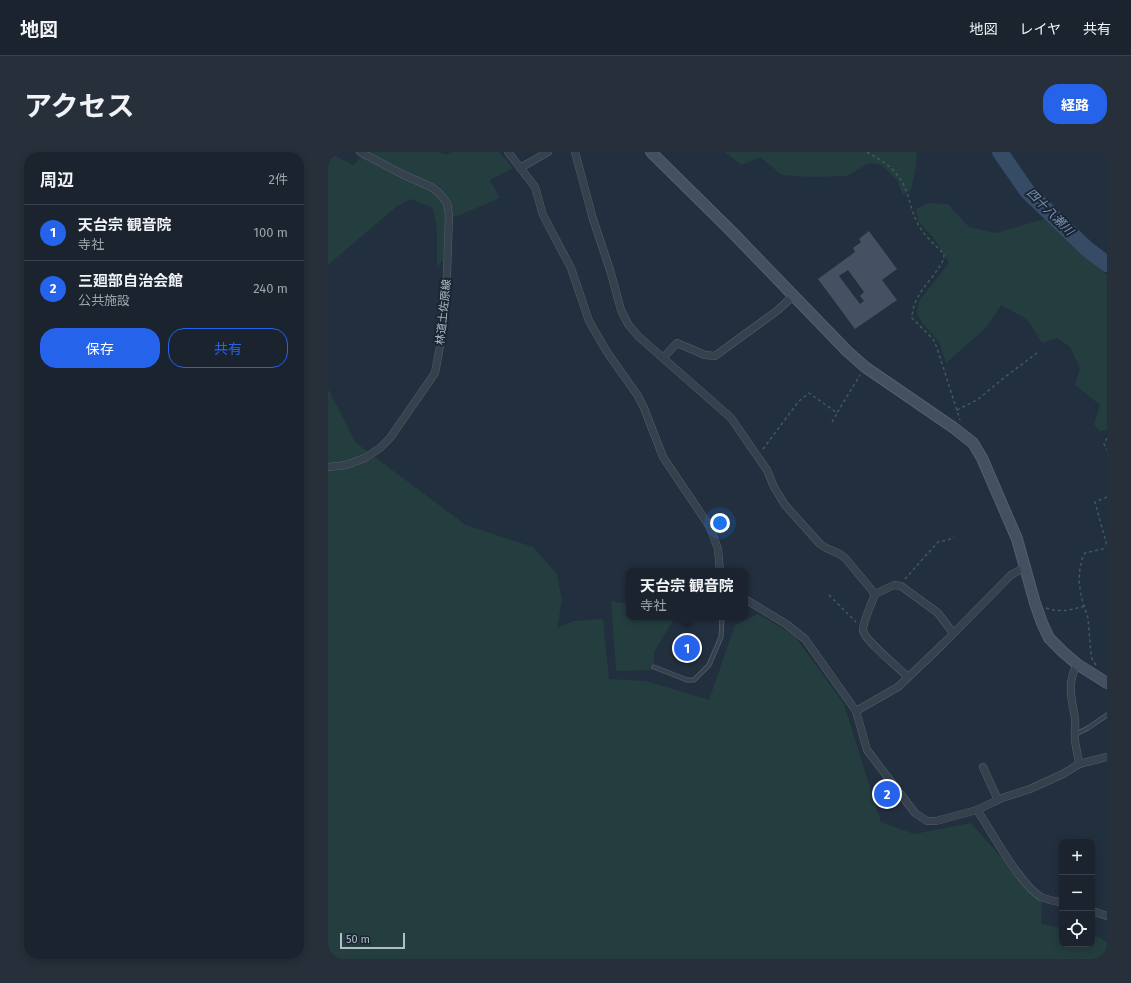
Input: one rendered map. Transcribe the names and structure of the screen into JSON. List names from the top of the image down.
{
  "streets": {
    "street": ["林道土佐原線"]
  },
  "water": ["四十八瀬川"],
  "scale_bar": "50 m",
  "page": {
    "header": "地図",
    "nav": ["地図", "レイヤ", "共有"],
    "title": "アクセス",
    "buttons": [
      "経路",
      ["保存", "共有"]
    ],
    "heading": ["周辺", "2件"],
    "list": [
      {
        "mark": "1",
        "name": "天台宗 観音院",
        "note": "寺社",
        "value": "100 m"
      },
      {
        "mark": "2",
        "name": "三廻部自治会館",
        "note": "公共施設",
        "value": "240 m"
      }
    ],
    "popup": ["天台宗 観音院", "寺社"],
    "pins": ["1", "2"],
    "map_buttons": ["+", "−"],
    "scale": "50 m"
  }
}
